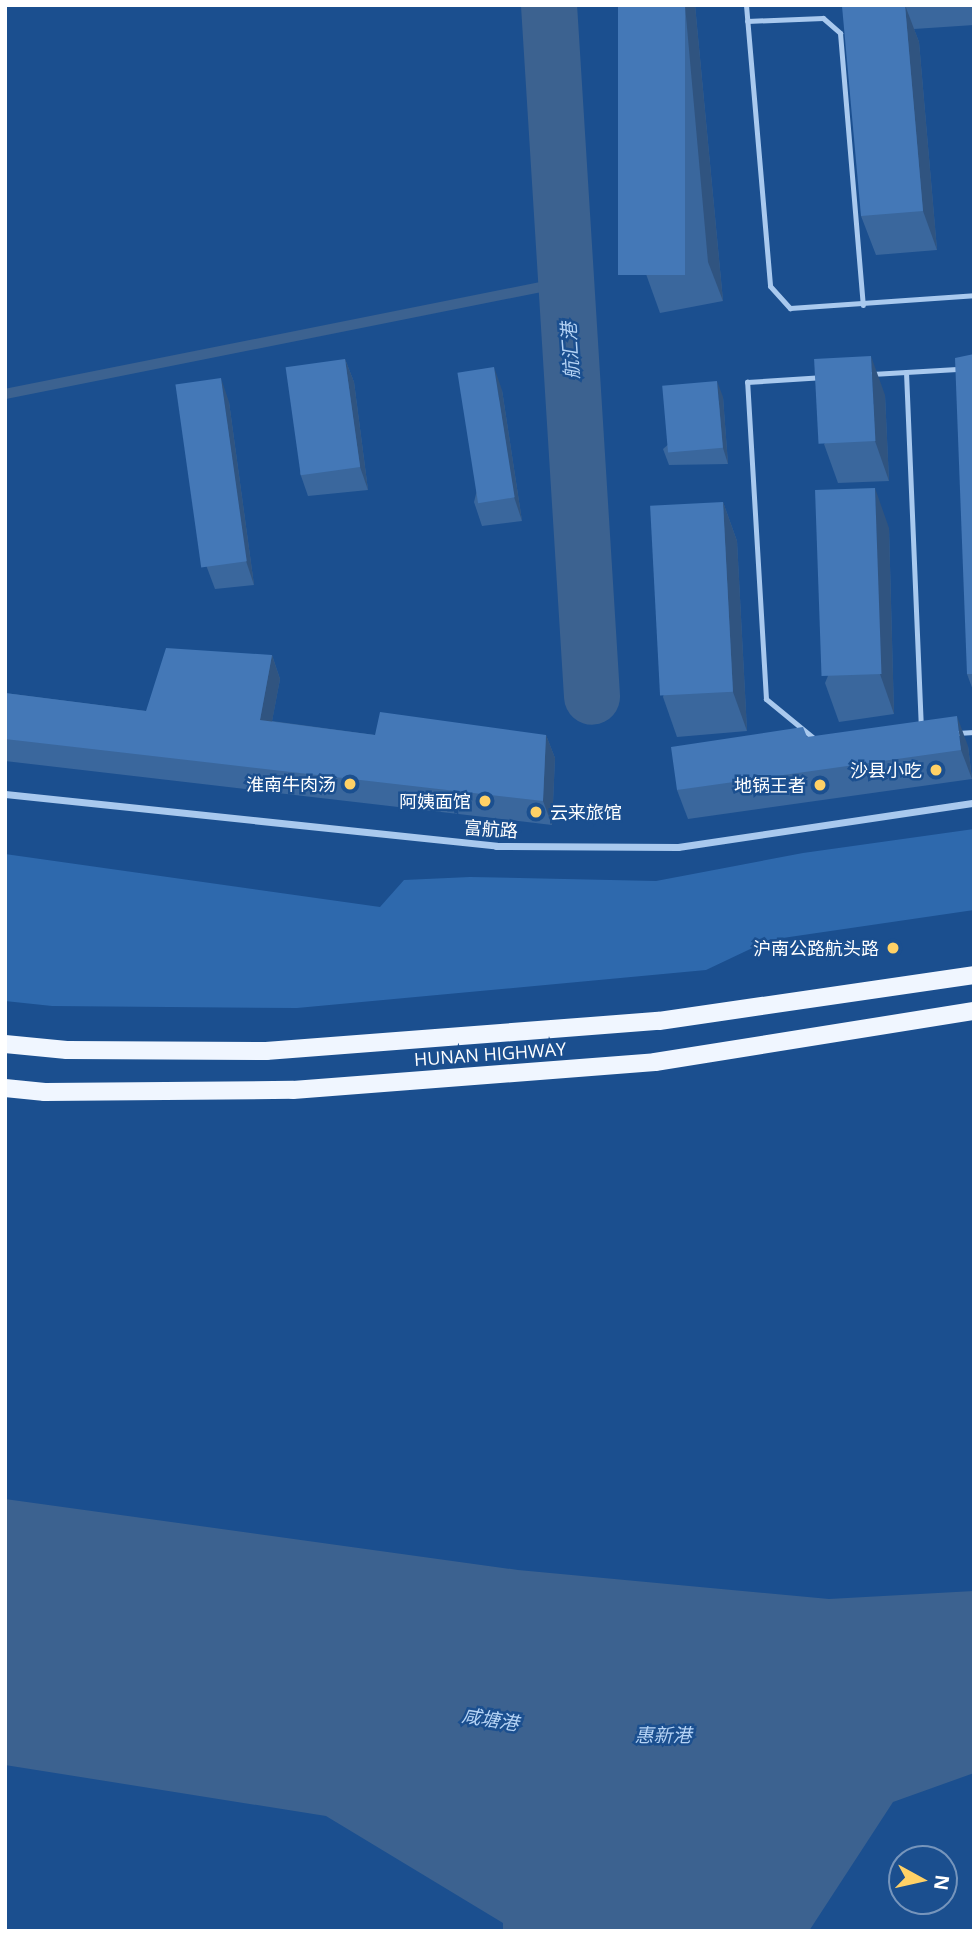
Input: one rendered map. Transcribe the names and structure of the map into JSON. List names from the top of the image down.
{
  "streets": {
    "main road": ["HUNAN HIGHWAY"],
    "street": ["富航路"]
  },
  "water": ["航汇港", "咸塘港", "惠新港"],
  "places": [
    "沙县小吃",
    "淮南牛肉汤",
    "地锅王者",
    "阿姨面馆",
    "云来旅馆",
    "沪南公路航头路"
  ],
  "north": "right"
}
